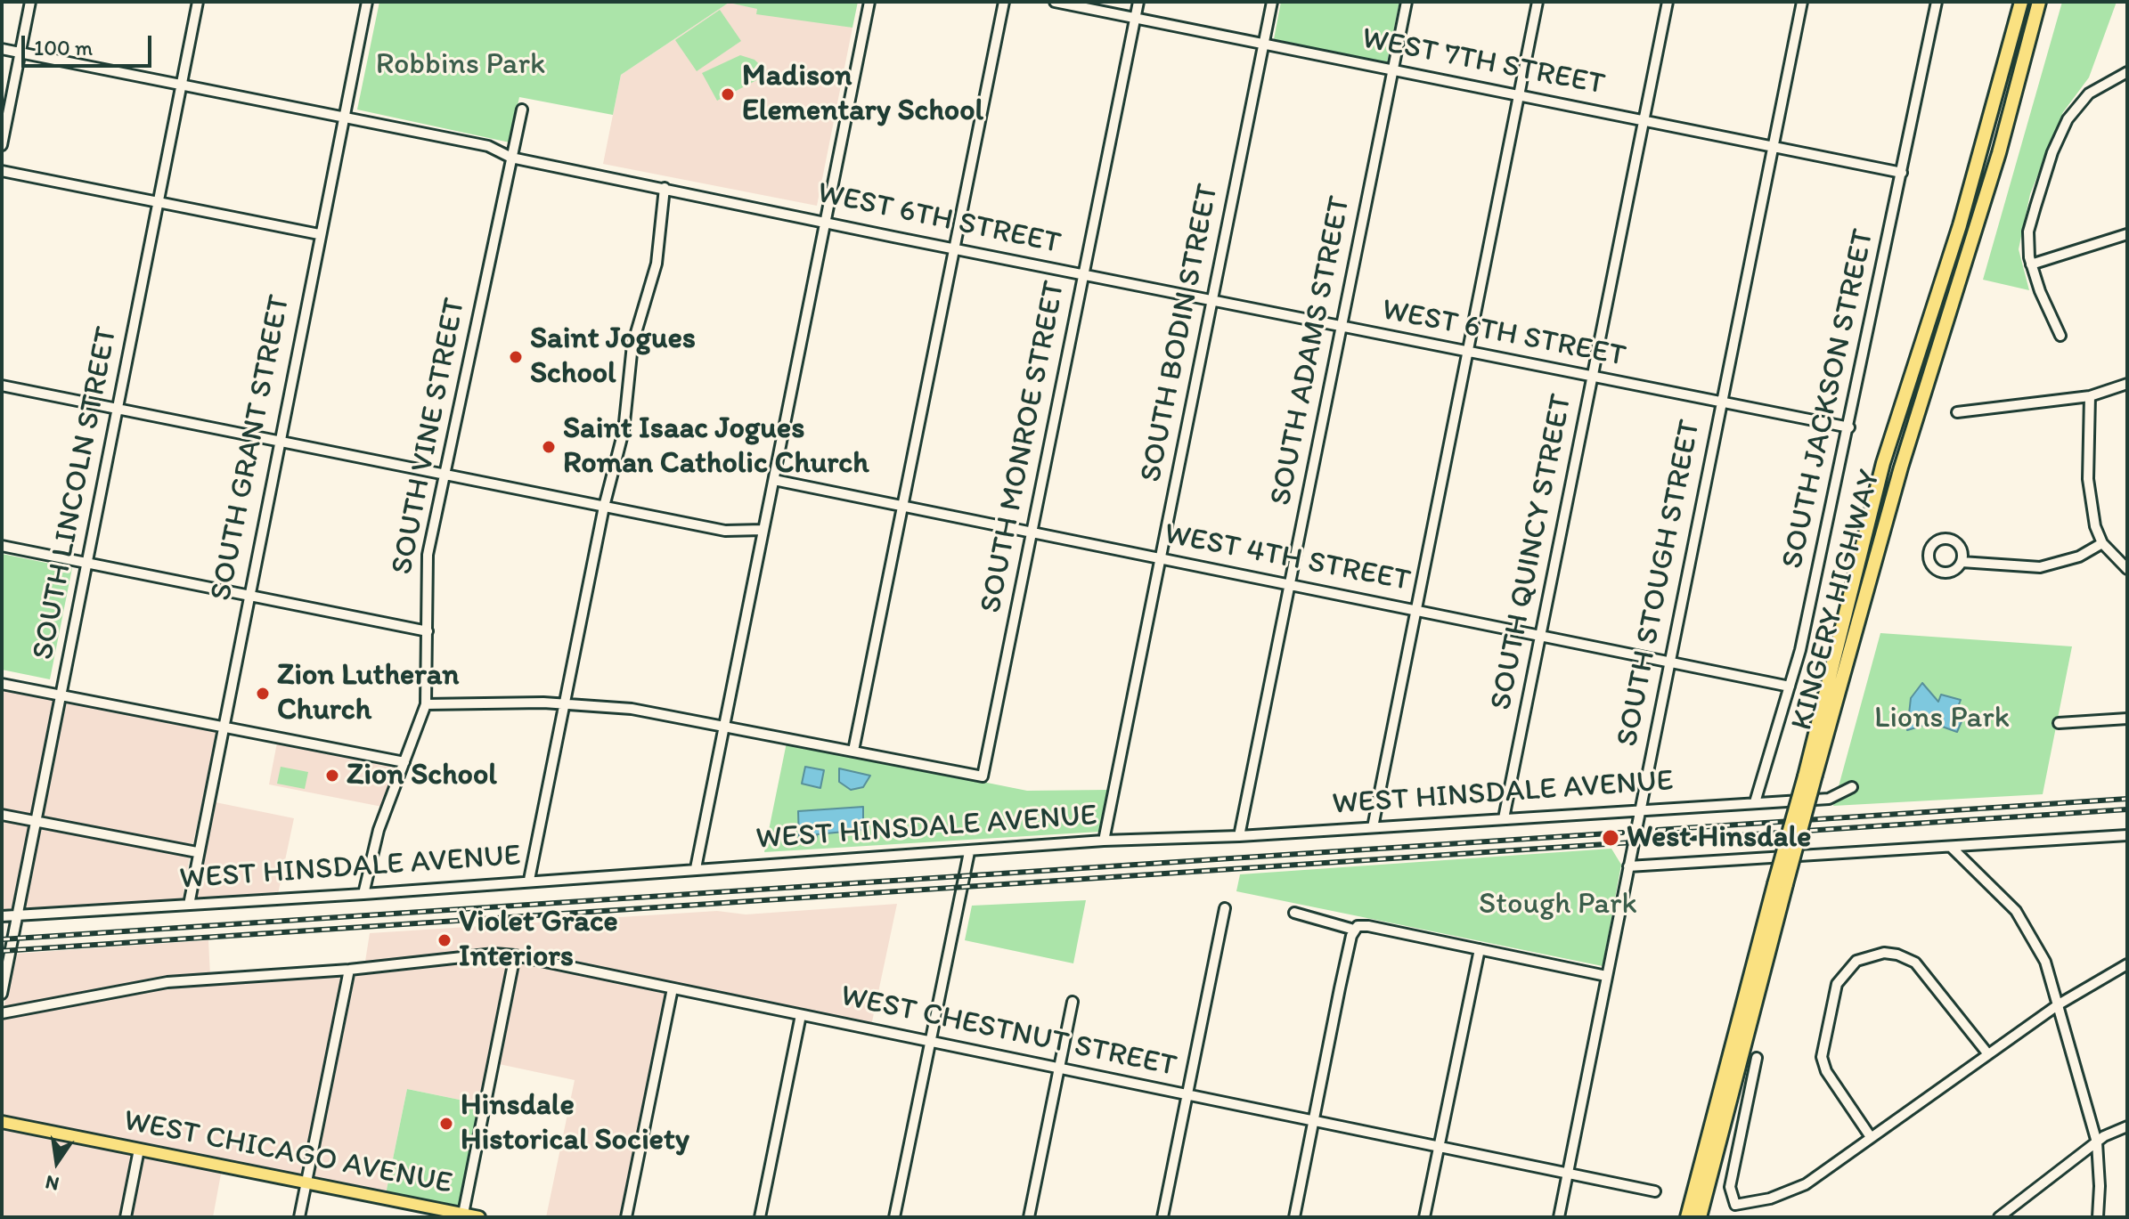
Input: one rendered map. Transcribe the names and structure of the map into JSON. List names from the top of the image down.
{
  "streets": {
    "highway": ["KINGERY HIGHWAY"],
    "main road": ["WEST CHICAGO AVENUE"],
    "street": [
      "WEST 7TH STREET",
      "WEST 6TH STREET",
      "SOUTH BODIN STREET",
      "SOUTH ADAMS STREET",
      "SOUTH JACKSON STREET",
      "SOUTH VINE STREET",
      "SOUTH MONROE STREET",
      "SOUTH GRANT STREET",
      "SOUTH LINCOLN STREET",
      "SOUTH QUINCY STREET",
      "WEST 4TH STREET",
      "SOUTH STOUGH STREET",
      "WEST HINSDALE AVENUE",
      "WEST CHESTNUT STREET"
    ]
  },
  "crossings": [
    ["WEST 7TH STREET", "SOUTH BODIN STREET"],
    ["WEST 7TH STREET", "SOUTH ADAMS STREET"],
    ["WEST 7TH STREET", "SOUTH JACKSON STREET"],
    ["WEST 7TH STREET", "SOUTH MONROE STREET"],
    ["WEST 7TH STREET", "SOUTH QUINCY STREET"],
    ["WEST 7TH STREET", "SOUTH STOUGH STREET"],
    ["WEST 6TH STREET", "SOUTH BODIN STREET"],
    ["WEST 6TH STREET", "SOUTH ADAMS STREET"],
    ["WEST 6TH STREET", "SOUTH JACKSON STREET"],
    ["WEST 6TH STREET", "SOUTH VINE STREET"],
    ["WEST 6TH STREET", "SOUTH MONROE STREET"],
    ["WEST 6TH STREET", "SOUTH GRANT STREET"],
    ["WEST 6TH STREET", "SOUTH LINCOLN STREET"],
    ["WEST 6TH STREET", "SOUTH QUINCY STREET"],
    ["WEST 6TH STREET", "SOUTH STOUGH STREET"],
    ["SOUTH BODIN STREET", "WEST 4TH STREET"],
    ["SOUTH BODIN STREET", "WEST HINSDALE AVENUE"],
    ["SOUTH ADAMS STREET", "WEST 4TH STREET"],
    ["SOUTH ADAMS STREET", "WEST HINSDALE AVENUE"],
    ["SOUTH JACKSON STREET", "WEST 4TH STREET"],
    ["SOUTH JACKSON STREET", "WEST HINSDALE AVENUE"],
    ["SOUTH VINE STREET", "WEST HINSDALE AVENUE"],
    ["SOUTH MONROE STREET", "WEST 4TH STREET"],
    ["SOUTH GRANT STREET", "WEST HINSDALE AVENUE"],
    ["SOUTH LINCOLN STREET", "WEST HINSDALE AVENUE"],
    ["SOUTH QUINCY STREET", "WEST 4TH STREET"],
    ["SOUTH QUINCY STREET", "WEST HINSDALE AVENUE"],
    ["WEST 4TH STREET", "SOUTH STOUGH STREET"],
    ["SOUTH STOUGH STREET", "WEST HINSDALE AVENUE"],
    ["SOUTH STOUGH STREET", "WEST CHESTNUT STREET"]
  ],
  "parks": ["Robbins Park", "Lions Park", "Stough Park"],
  "places": [
    "Madison Elementary School",
    "Saint Jogues School",
    "Saint Isaac Jogues Roman Catholic Church",
    "Zion Lutheran Church",
    "Zion School",
    "West Hinsdale",
    "Violet Grace Interiors",
    "Hinsdale Historical Society"
  ],
  "scale_bar": "100 m",
  "north": "bottom"
}
